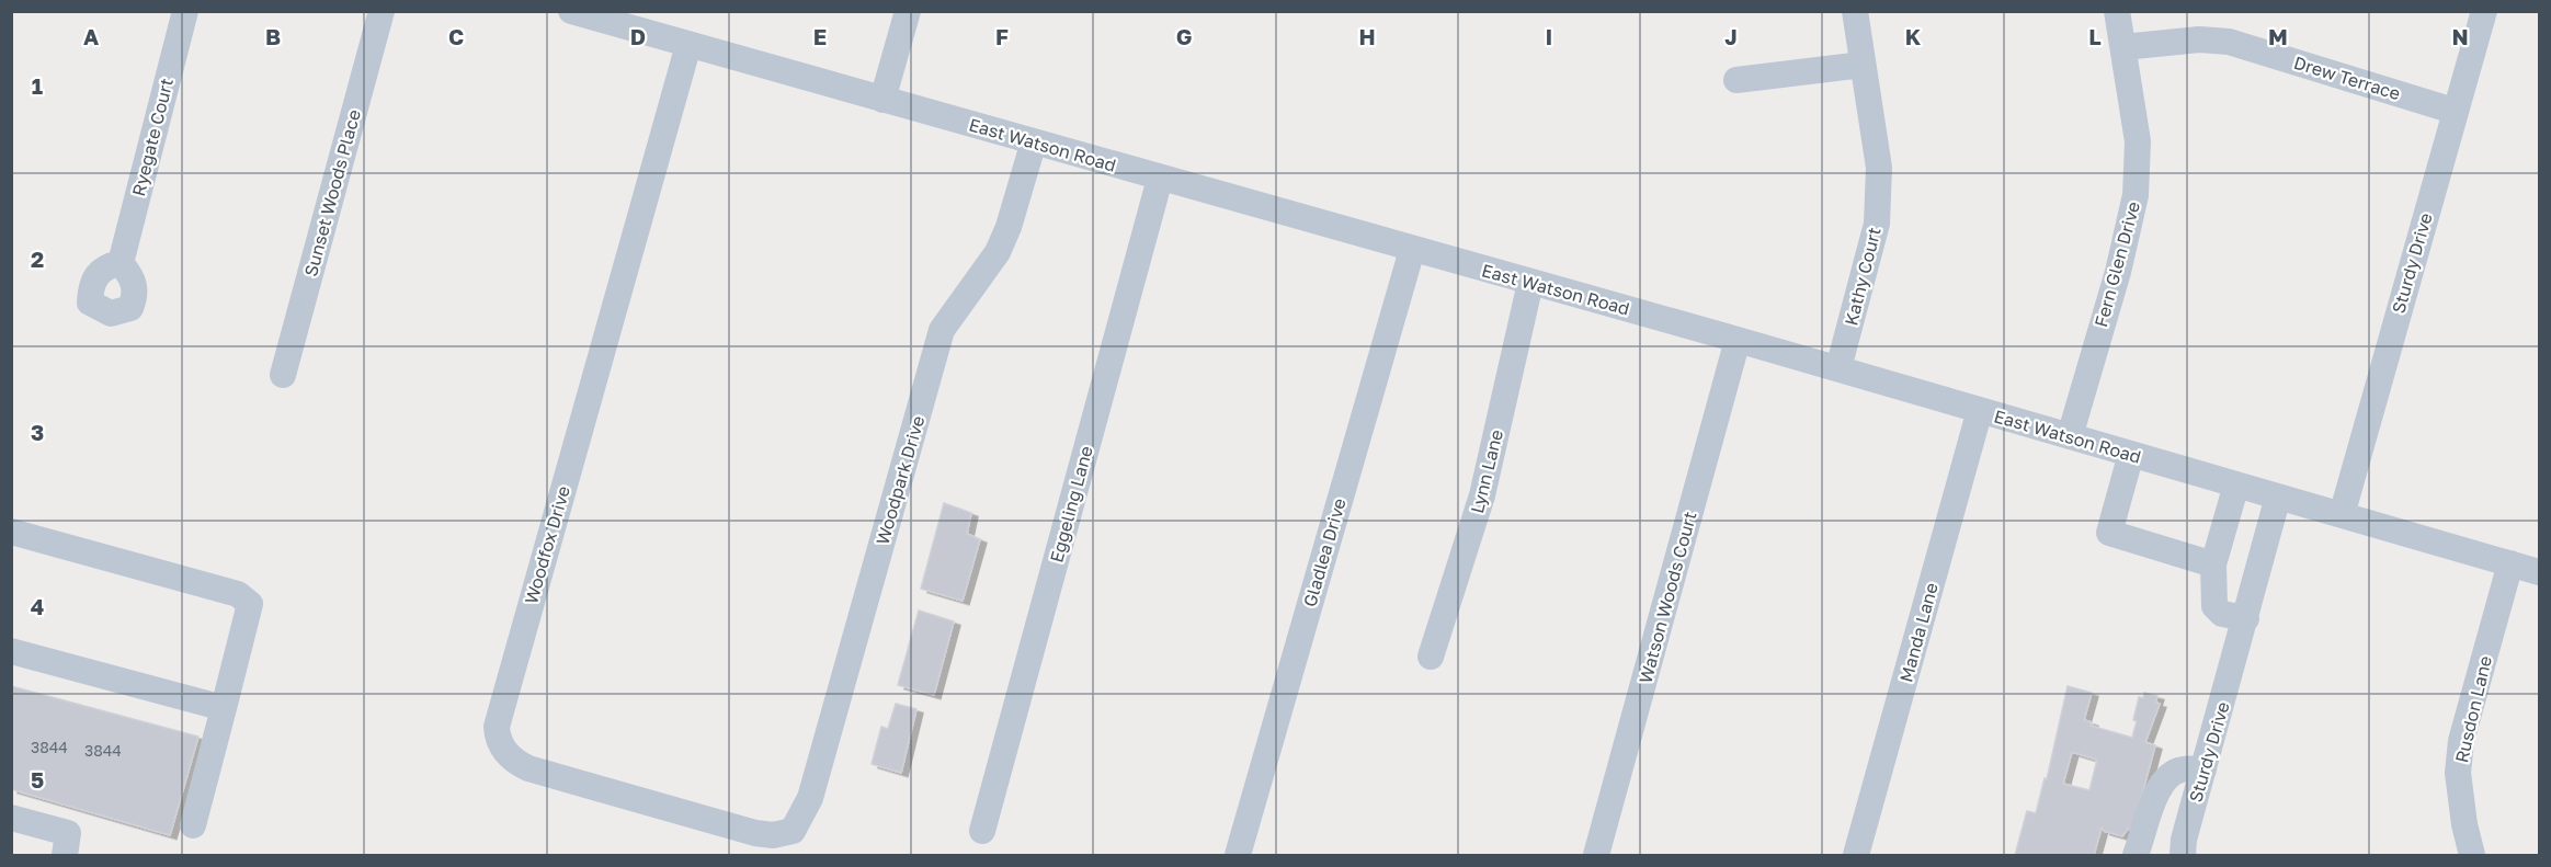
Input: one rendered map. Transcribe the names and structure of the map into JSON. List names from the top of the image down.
{
  "streets": {
    "street": [
      "Drew Terrace",
      "Ryegate Court",
      "East Watson Road",
      "Sunset Woods Place",
      "Sturdy Drive",
      "Fern Glen Drive",
      "Kathy Court",
      "Lynn Lane",
      "Woodpark Drive",
      "Eggeling Lane",
      "Woodfox Drive",
      "Gladlea Drive",
      "Watson Woods Court",
      "Manda Lane",
      "Rusdon Lane"
    ]
  },
  "crossings": [
    ["Drew Terrace", "Sturdy Drive"],
    ["Drew Terrace", "Fern Glen Drive"],
    ["East Watson Road", "Sturdy Drive"],
    ["East Watson Road", "Fern Glen Drive"],
    ["East Watson Road", "Kathy Court"],
    ["East Watson Road", "Lynn Lane"],
    ["East Watson Road", "Woodpark Drive"],
    ["East Watson Road", "Eggeling Lane"],
    ["East Watson Road", "Woodfox Drive"],
    ["East Watson Road", "Gladlea Drive"],
    ["East Watson Road", "Watson Woods Court"],
    ["East Watson Road", "Manda Lane"],
    ["East Watson Road", "Rusdon Lane"],
    ["Woodpark Drive", "Woodfox Drive"]
  ],
  "house_numbers": ["3844", "3844"],
  "grid": {
    "columns": [
      "A",
      "B",
      "C",
      "D",
      "E",
      "F",
      "G",
      "H",
      "I",
      "J",
      "K",
      "L",
      "M",
      "N"
    ],
    "rows": [
      "1",
      "2",
      "3",
      "4",
      "5"
    ]
  }
}
